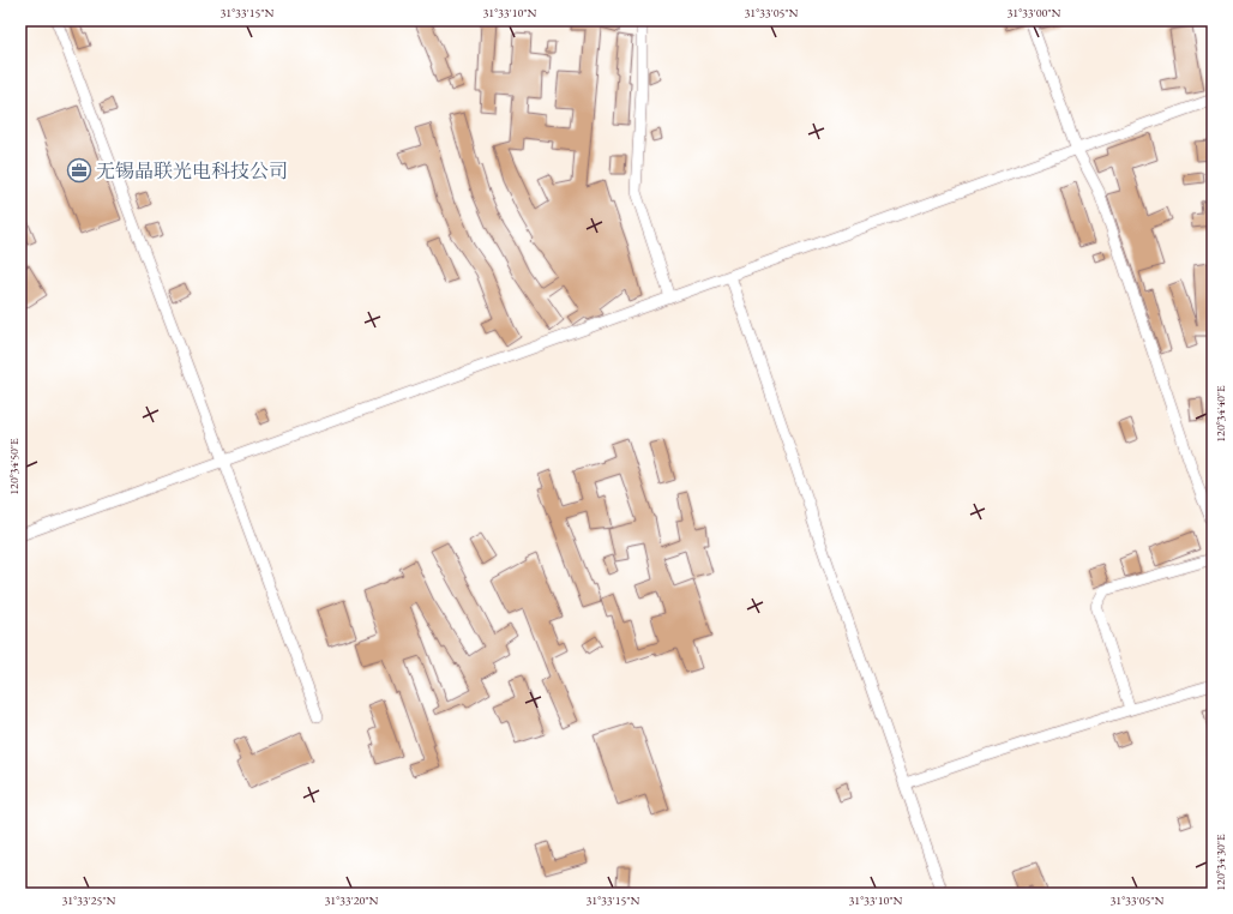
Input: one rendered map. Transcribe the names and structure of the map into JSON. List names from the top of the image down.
{
  "places": {
    "office": ["无锡晶联光电科技公司"]
  },
  "coordinates": [
    "31°33'15\"N",
    "31°33'10\"N",
    "31°33'05\"N",
    "31°33'00\"N",
    "120°34'40\"E",
    "120°34'50\"E",
    "120°34'30\"E",
    "31°33'25\"N",
    "31°33'20\"N"
  ]
}
